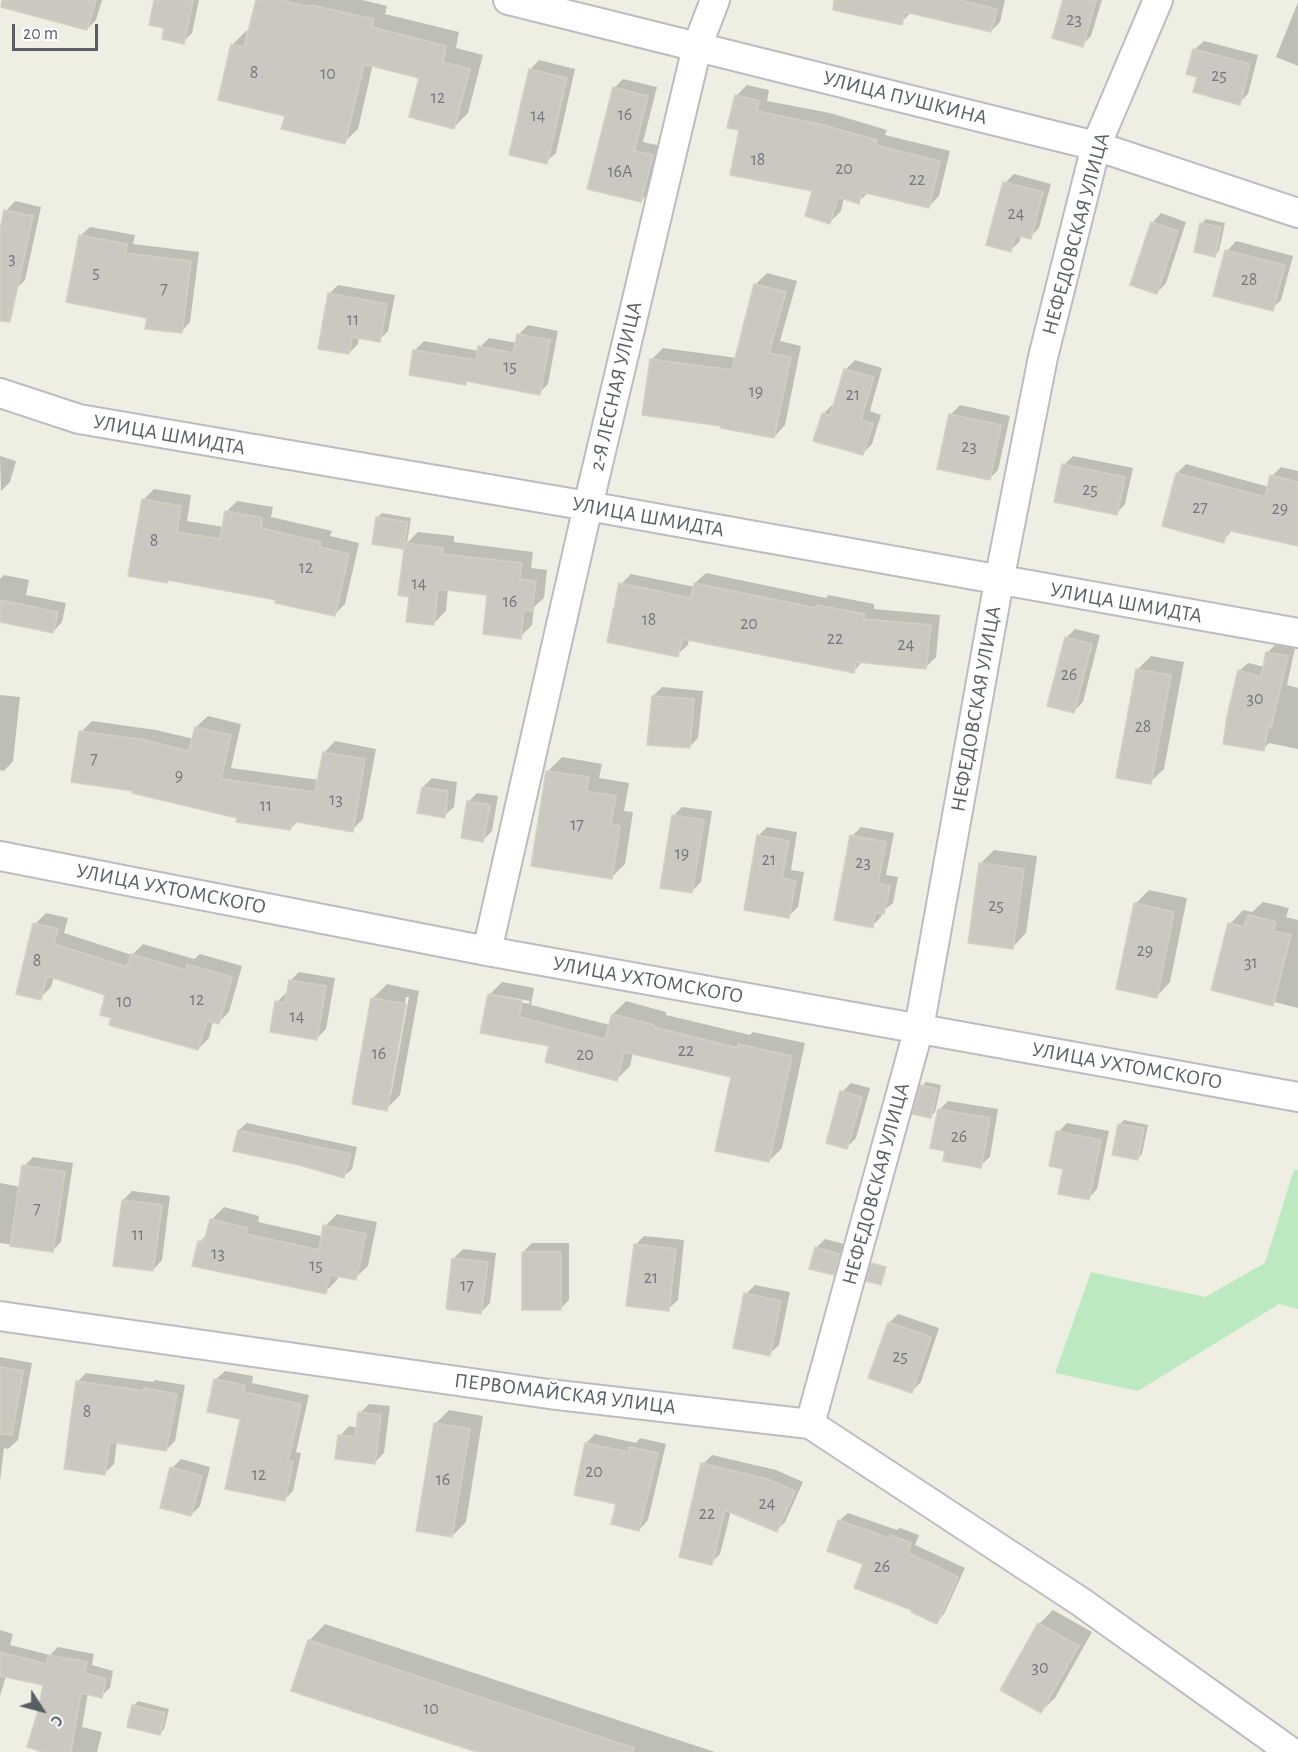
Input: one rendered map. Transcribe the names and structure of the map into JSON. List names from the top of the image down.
{
  "streets": {
    "street": [
      "УЛИЦА ПУШКИНА",
      "НЕФЕДОВСКАЯ УЛИЦА",
      "2-Я ЛЕСНАЯ УЛИЦА",
      "УЛИЦА ШМИДТА",
      "УЛИЦА УХТОМСКОГО",
      "ПЕРВОМАЙСКАЯ УЛИЦА"
    ]
  },
  "crossings": [
    ["УЛИЦА ПУШКИНА", "НЕФЕДОВСКАЯ УЛИЦА"],
    ["УЛИЦА ПУШКИНА", "2-Я ЛЕСНАЯ УЛИЦА"],
    ["НЕФЕДОВСКАЯ УЛИЦА", "УЛИЦА ШМИДТА"],
    ["НЕФЕДОВСКАЯ УЛИЦА", "УЛИЦА УХТОМСКОГО"],
    ["НЕФЕДОВСКАЯ УЛИЦА", "ПЕРВОМАЙСКАЯ УЛИЦА"],
    ["2-Я ЛЕСНАЯ УЛИЦА", "УЛИЦА ШМИДТА"],
    ["2-Я ЛЕСНАЯ УЛИЦА", "УЛИЦА УХТОМСКОГО"]
  ],
  "house_numbers": [
    "23",
    "8",
    "10",
    "25",
    "12",
    "16",
    "14",
    "18",
    "20",
    "16А",
    "22",
    "24",
    "3",
    "5",
    "28",
    "7",
    "11",
    "15",
    "19",
    "21",
    "23",
    "25",
    "27",
    "29",
    "8",
    "12",
    "14",
    "16",
    "18",
    "20",
    "22",
    "24",
    "26",
    "30",
    "28",
    "7",
    "9",
    "13",
    "11",
    "17",
    "19",
    "21",
    "23",
    "25",
    "29",
    "8",
    "31",
    "12",
    "10",
    "14",
    "22",
    "16",
    "20",
    "26",
    "7",
    "11",
    "13",
    "15",
    "21",
    "17",
    "25",
    "8",
    "20",
    "12",
    "16",
    "24",
    "22",
    "26",
    "30",
    "10"
  ],
  "scale_bar": "20 m",
  "north": "bottom right"
}
